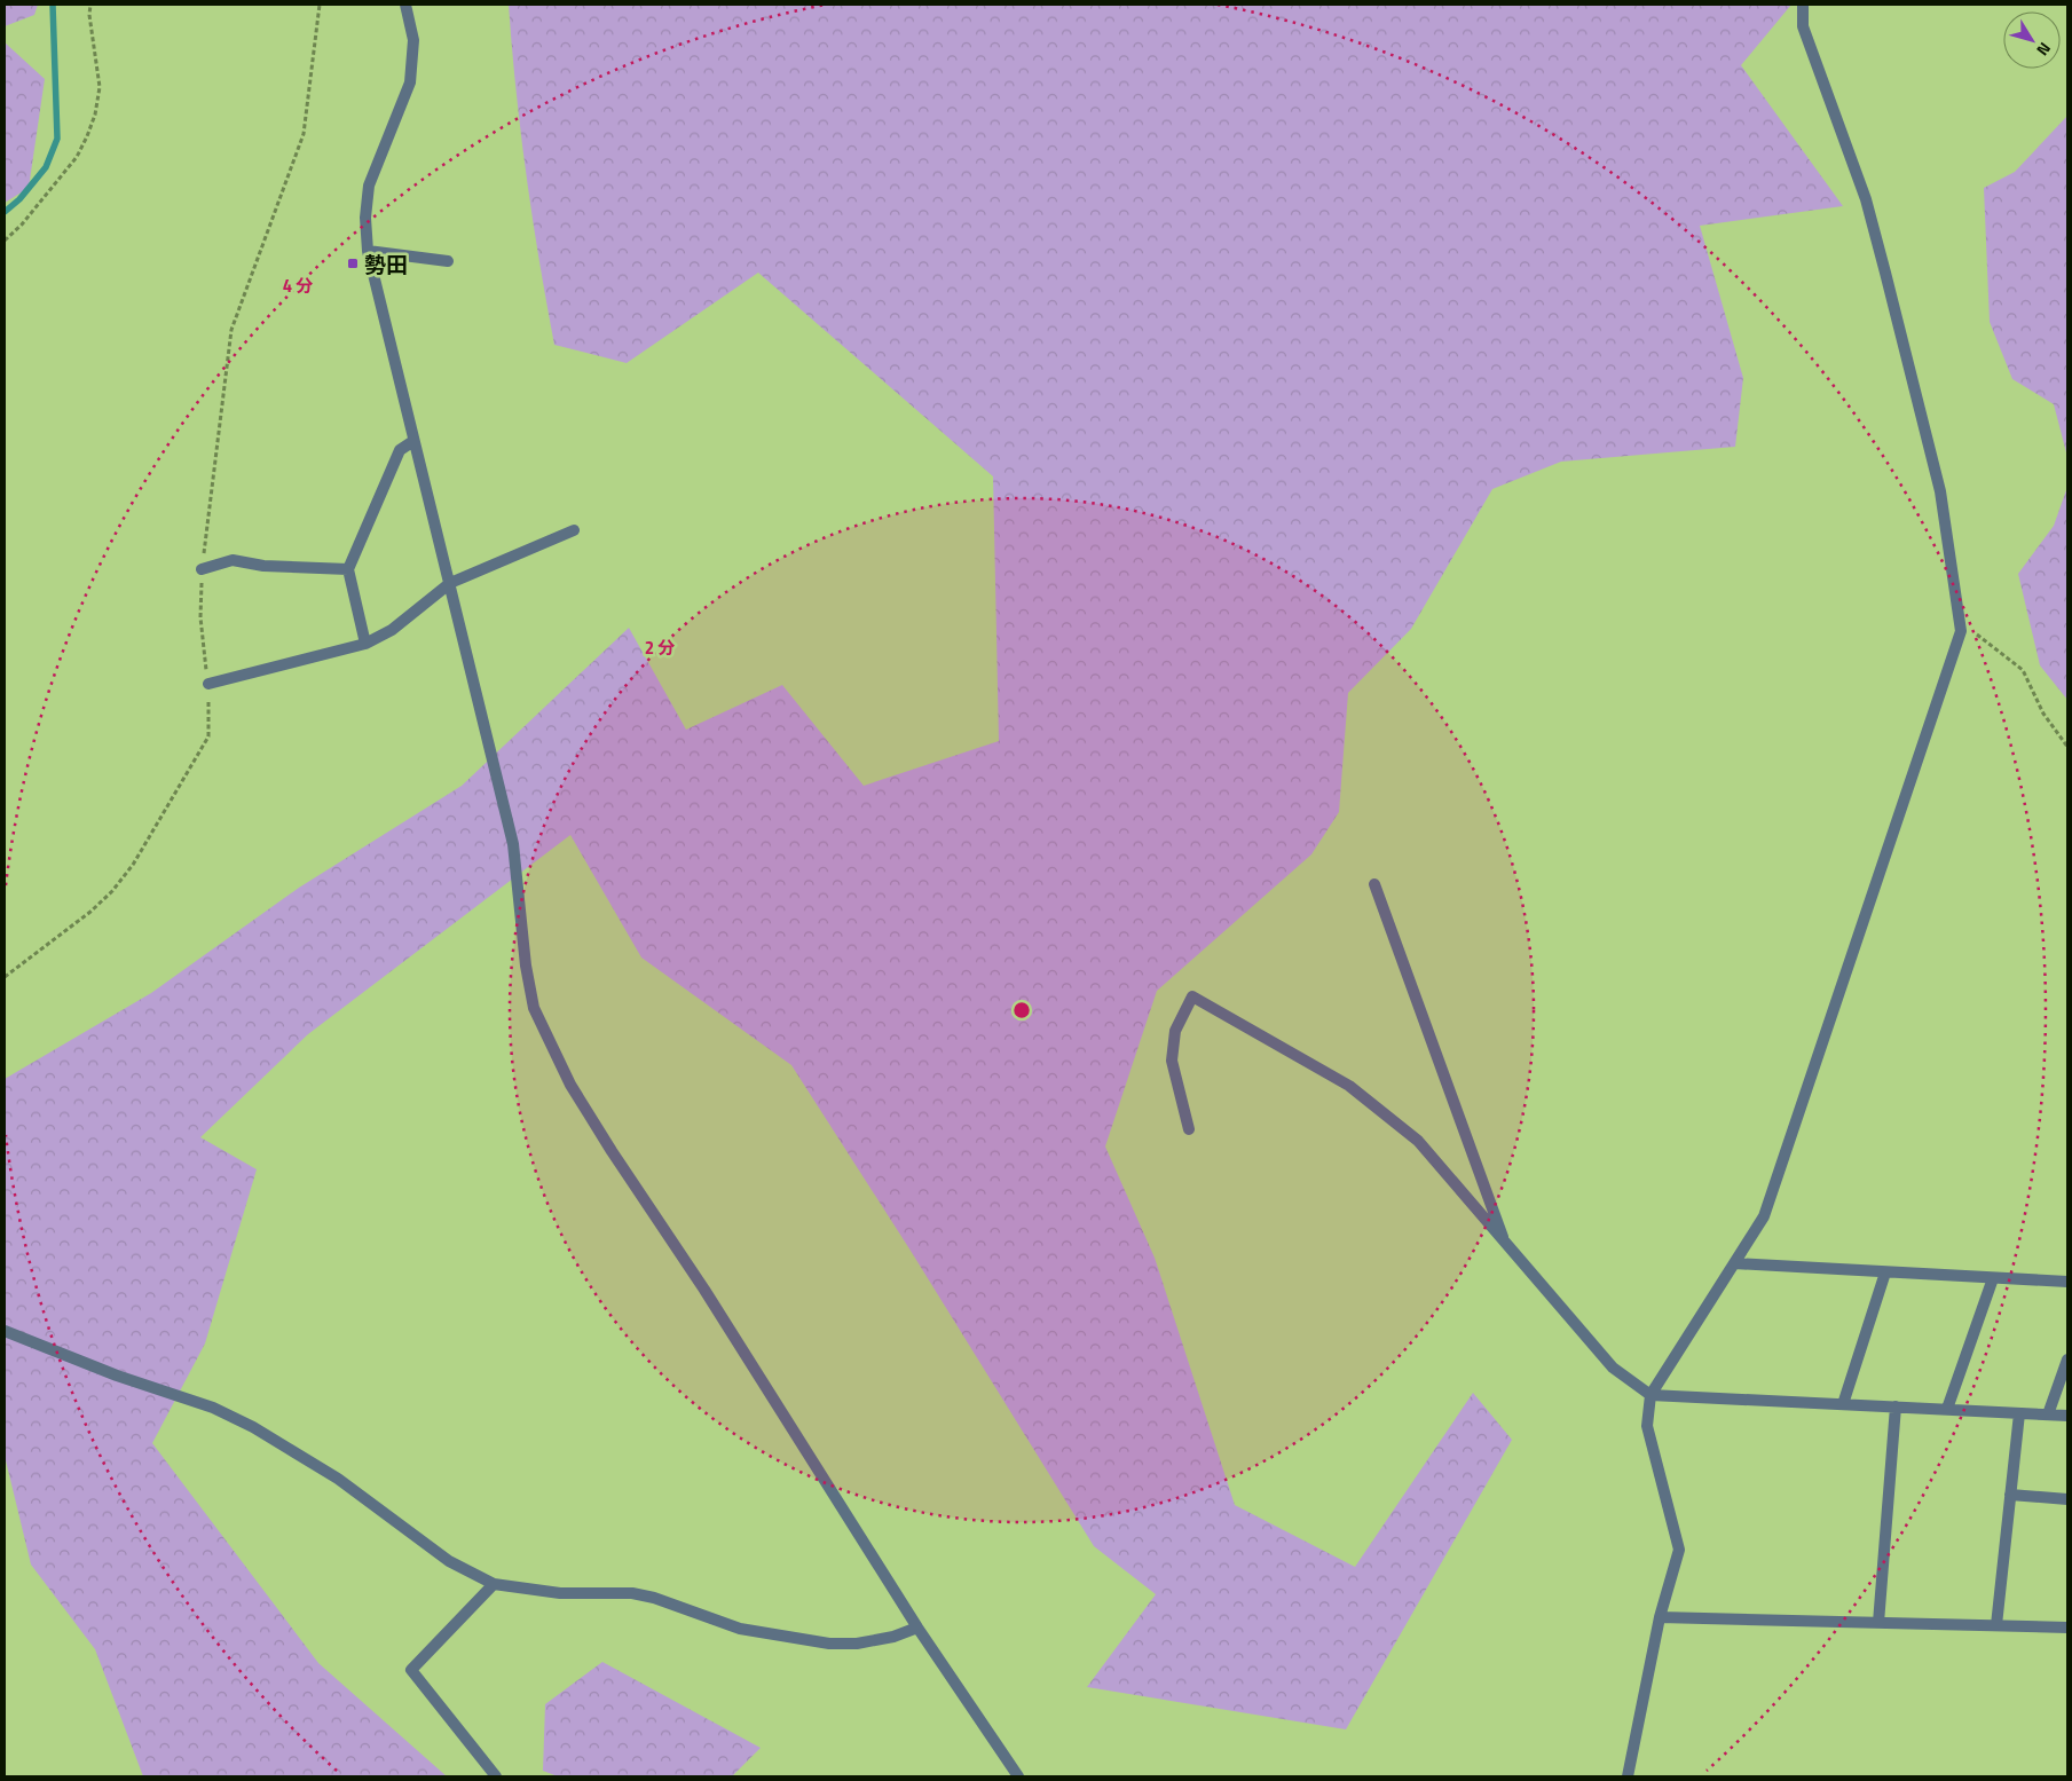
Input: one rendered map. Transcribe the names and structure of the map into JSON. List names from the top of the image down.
{
  "places": {
    "transit": ["勢田"]
  },
  "north": "bottom right",
  "rings": ["4 分", "2 分"]
}
